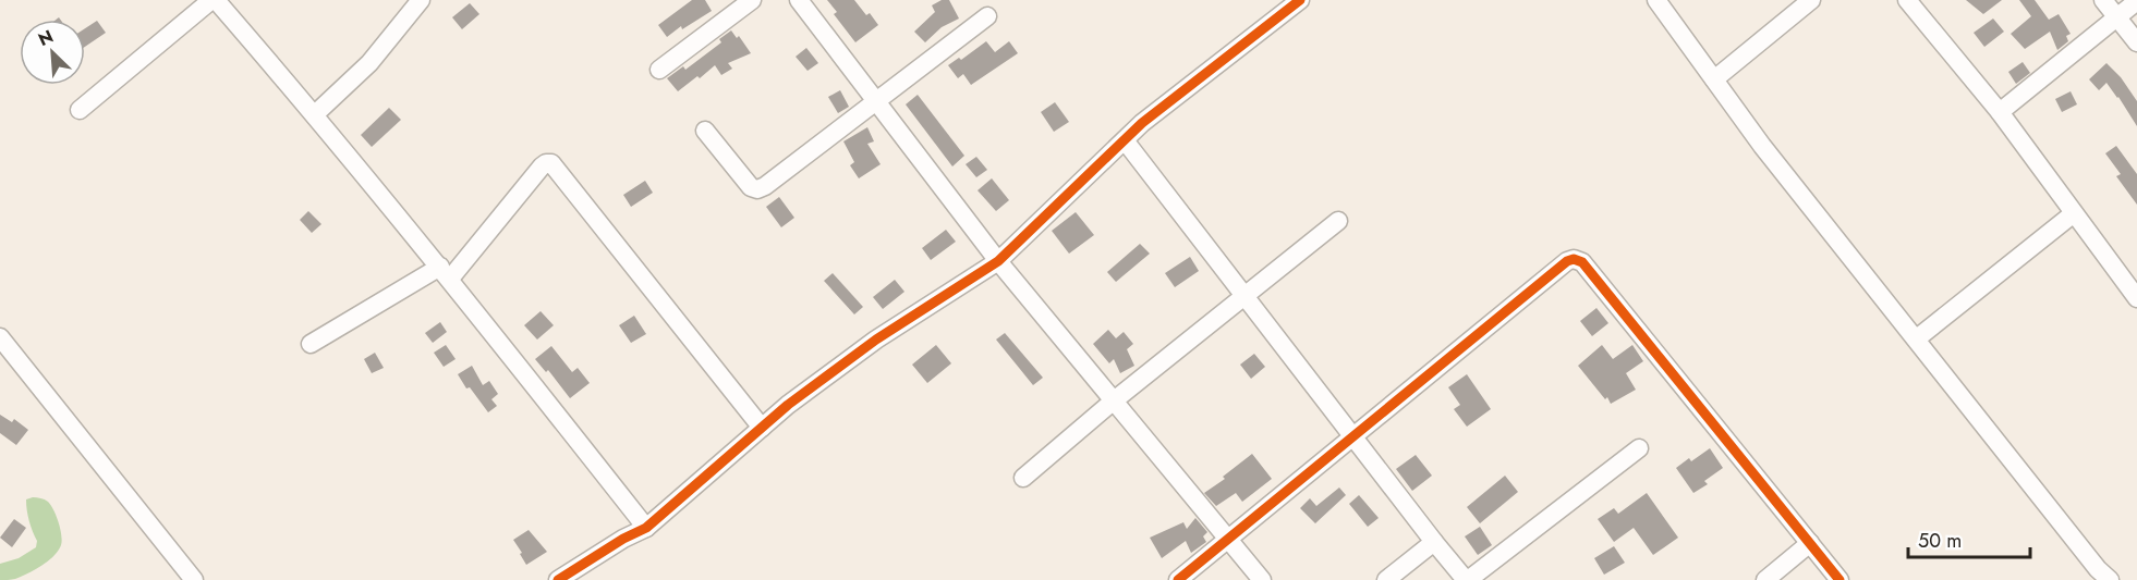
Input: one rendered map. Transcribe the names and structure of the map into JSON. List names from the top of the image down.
{
  "scale_bar": "50 m",
  "north": "top left"
}
